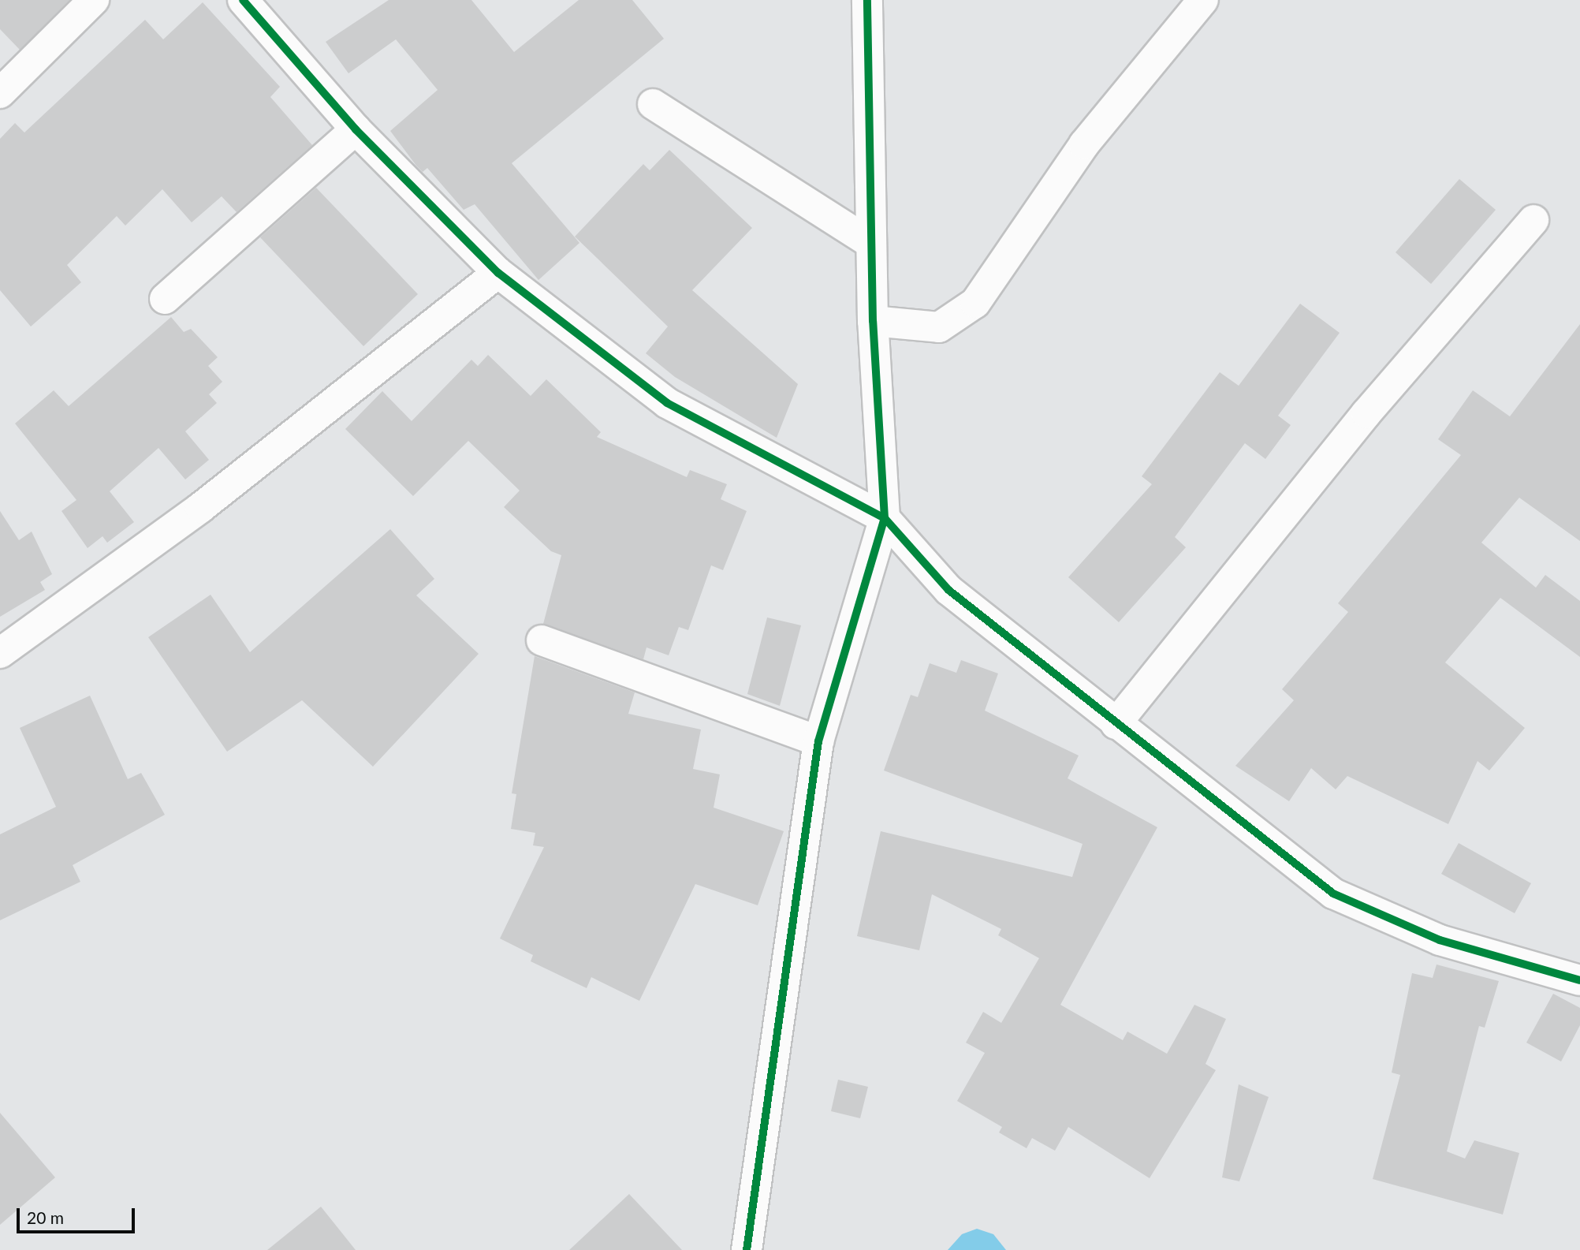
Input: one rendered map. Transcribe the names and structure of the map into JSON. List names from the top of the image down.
{
  "scale_bar": "20 m"
}
